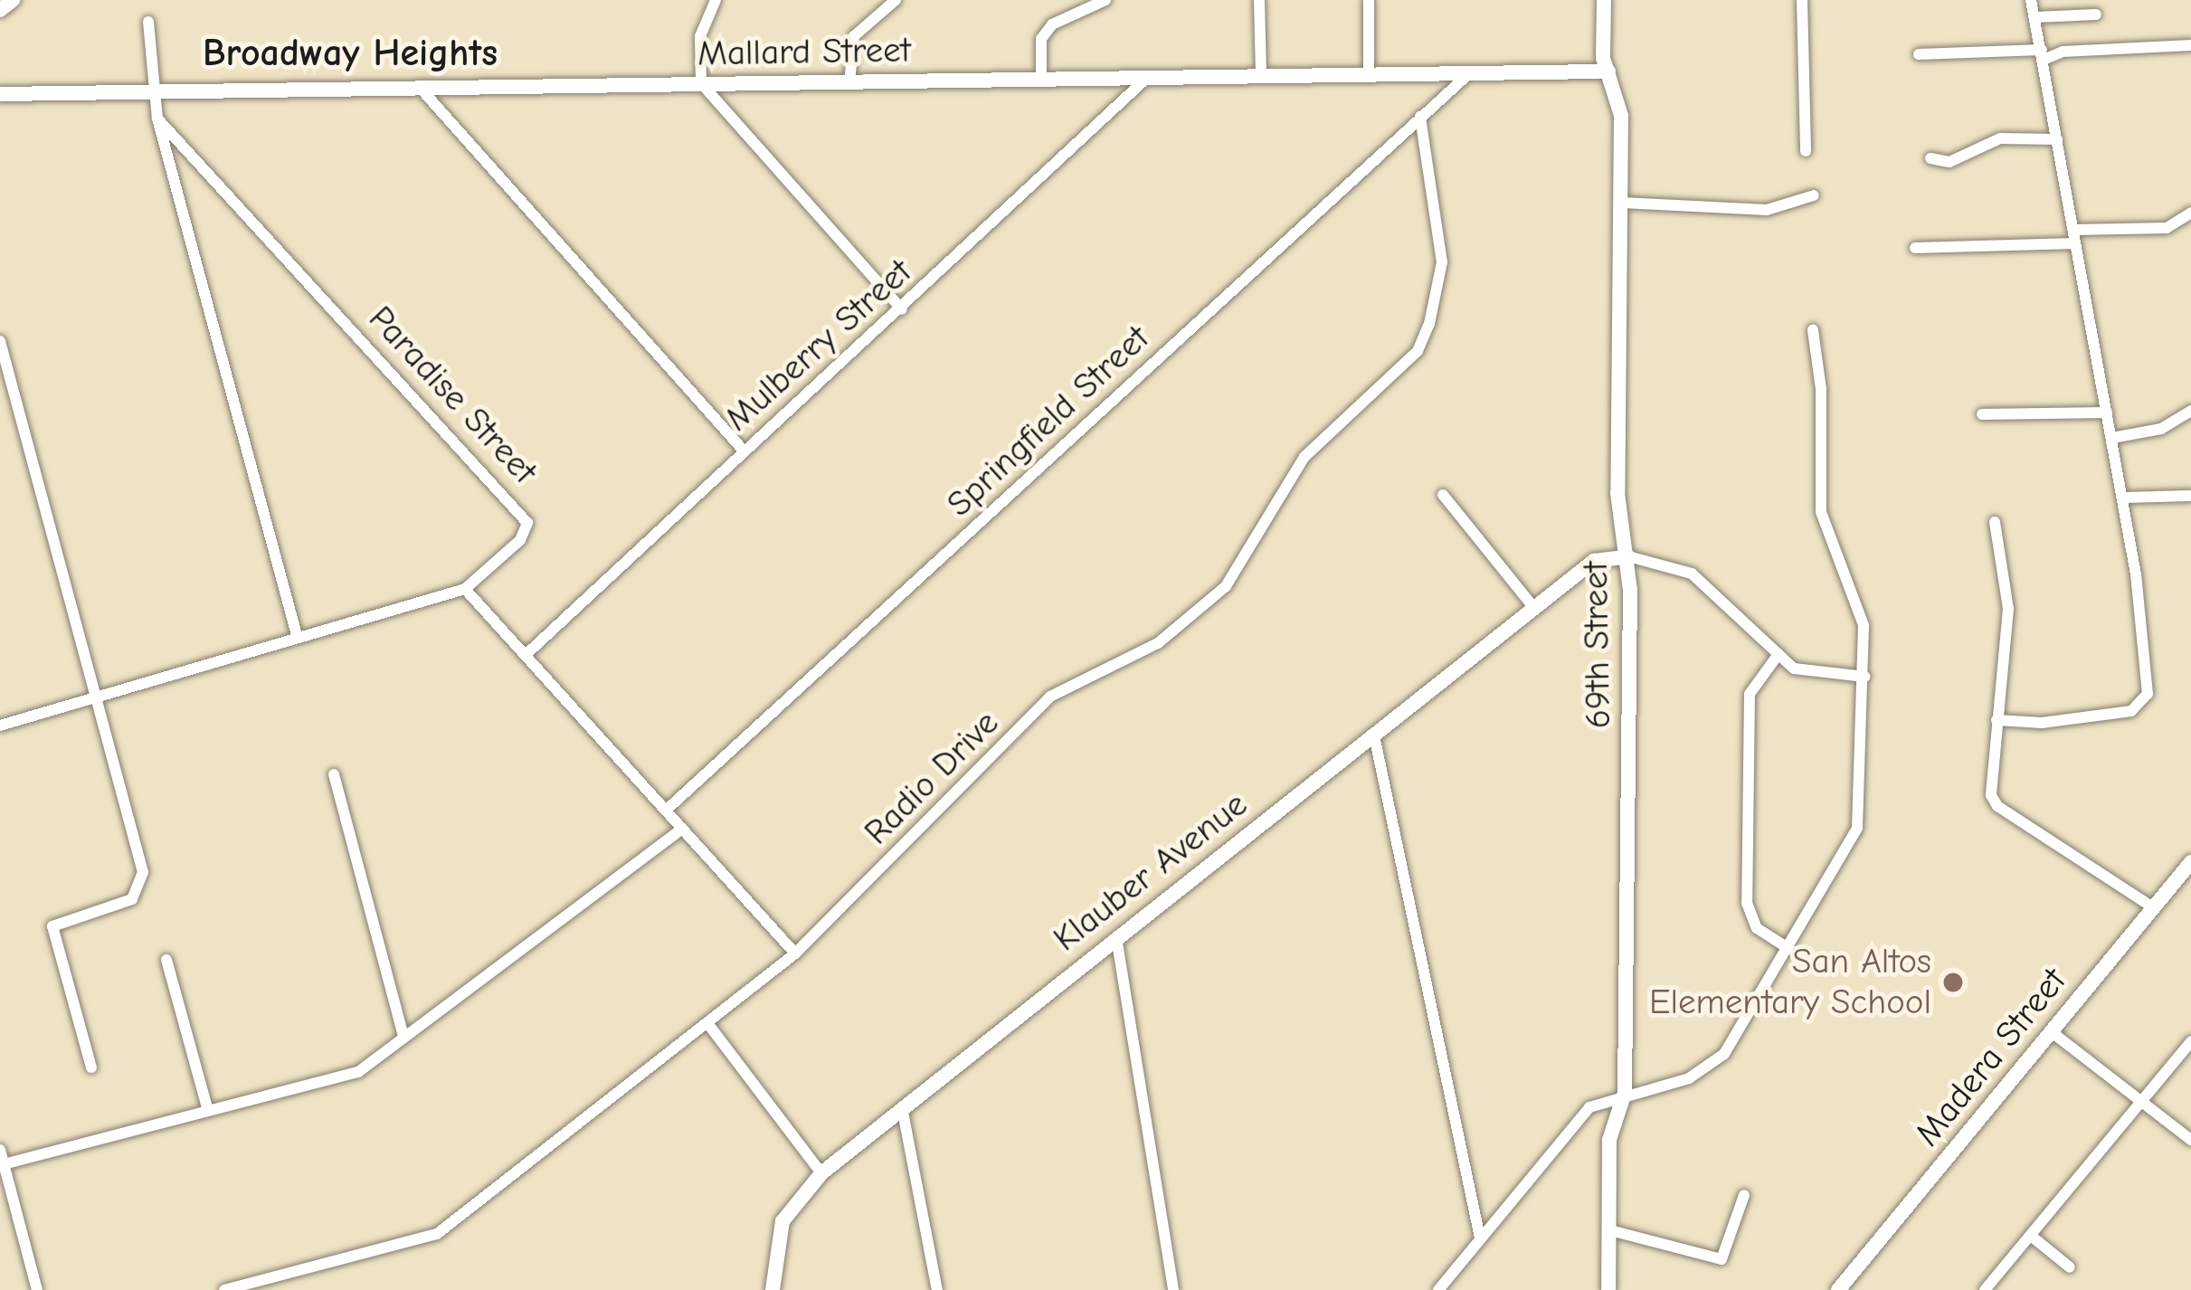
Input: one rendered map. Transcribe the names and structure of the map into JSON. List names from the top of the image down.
{
  "streets": {
    "street": [
      "Mallard Street",
      "Mulberry Street",
      "Paradise Street",
      "Springfield Street",
      "69th Street",
      "Radio Drive",
      "Klauber Avenue",
      "Madera Street"
    ]
  },
  "crossings": [
    ["Mallard Street", "Mulberry Street"],
    ["Mallard Street", "Springfield Street"],
    ["Mallard Street", "69th Street"],
    ["Springfield Street", "Radio Drive"],
    ["69th Street", "Klauber Avenue"]
  ],
  "districts": ["Broadway Heights"],
  "places": ["San Altos Elementary School"]
}
